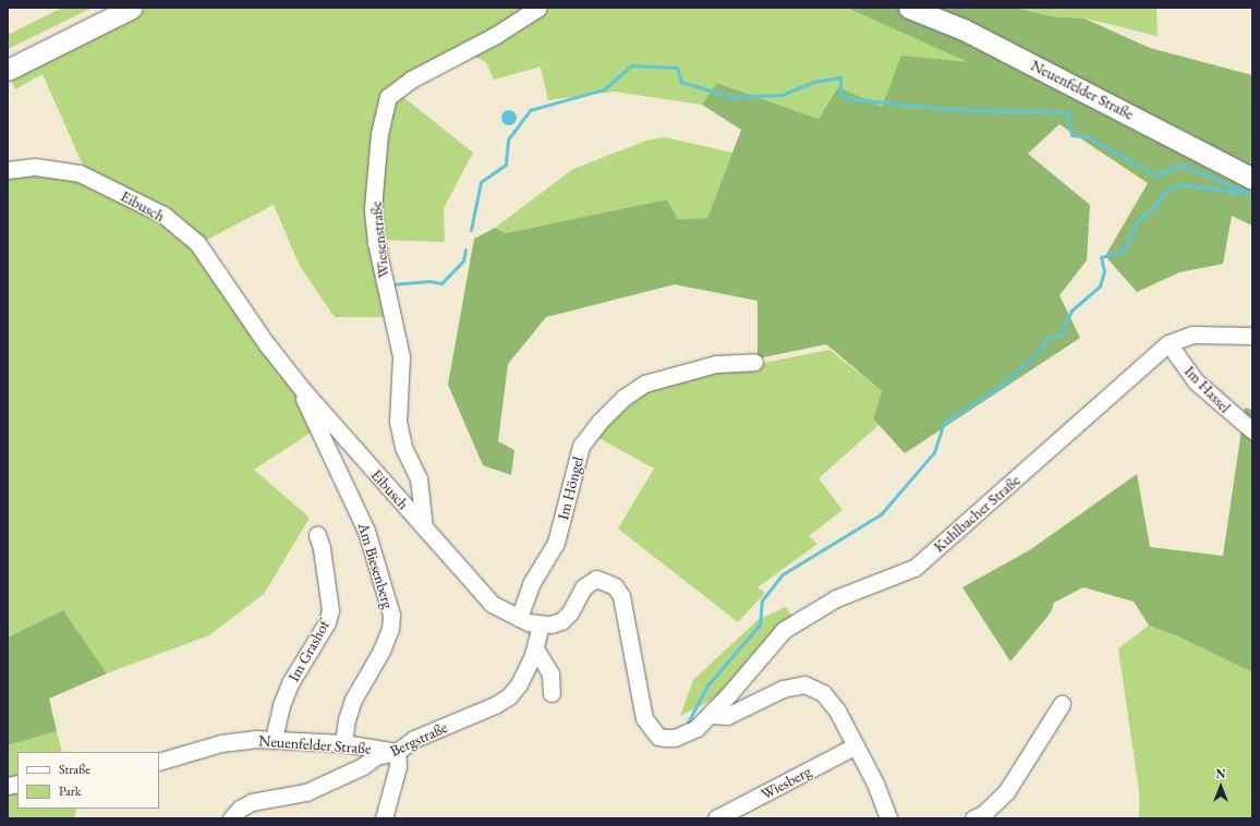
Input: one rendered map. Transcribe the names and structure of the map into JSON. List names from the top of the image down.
{
  "streets": {
    "main road": ["Neuenfelder Straße"],
    "street": [
      "Eibusch",
      "Wiesenstraße",
      "Im Hassel",
      "Im Höngel",
      "Kuhlbacher Straße",
      "Am Biesenberg",
      "Im Grashof",
      "Bergstraße",
      "Wiesberg"
    ]
  },
  "crossings": [
    ["Neuenfelder Straße", "Am Biesenberg"],
    ["Neuenfelder Straße", "Im Grashof"],
    ["Neuenfelder Straße", "Bergstraße"],
    ["Eibusch", "Wiesenstraße"],
    ["Eibusch", "Im Höngel"],
    ["Eibusch", "Kuhlbacher Straße"],
    ["Eibusch", "Am Biesenberg"],
    ["Eibusch", "Bergstraße"],
    ["Im Hassel", "Kuhlbacher Straße"]
  ],
  "legend": ["Straße", "Park"],
  "north": "top"
}
